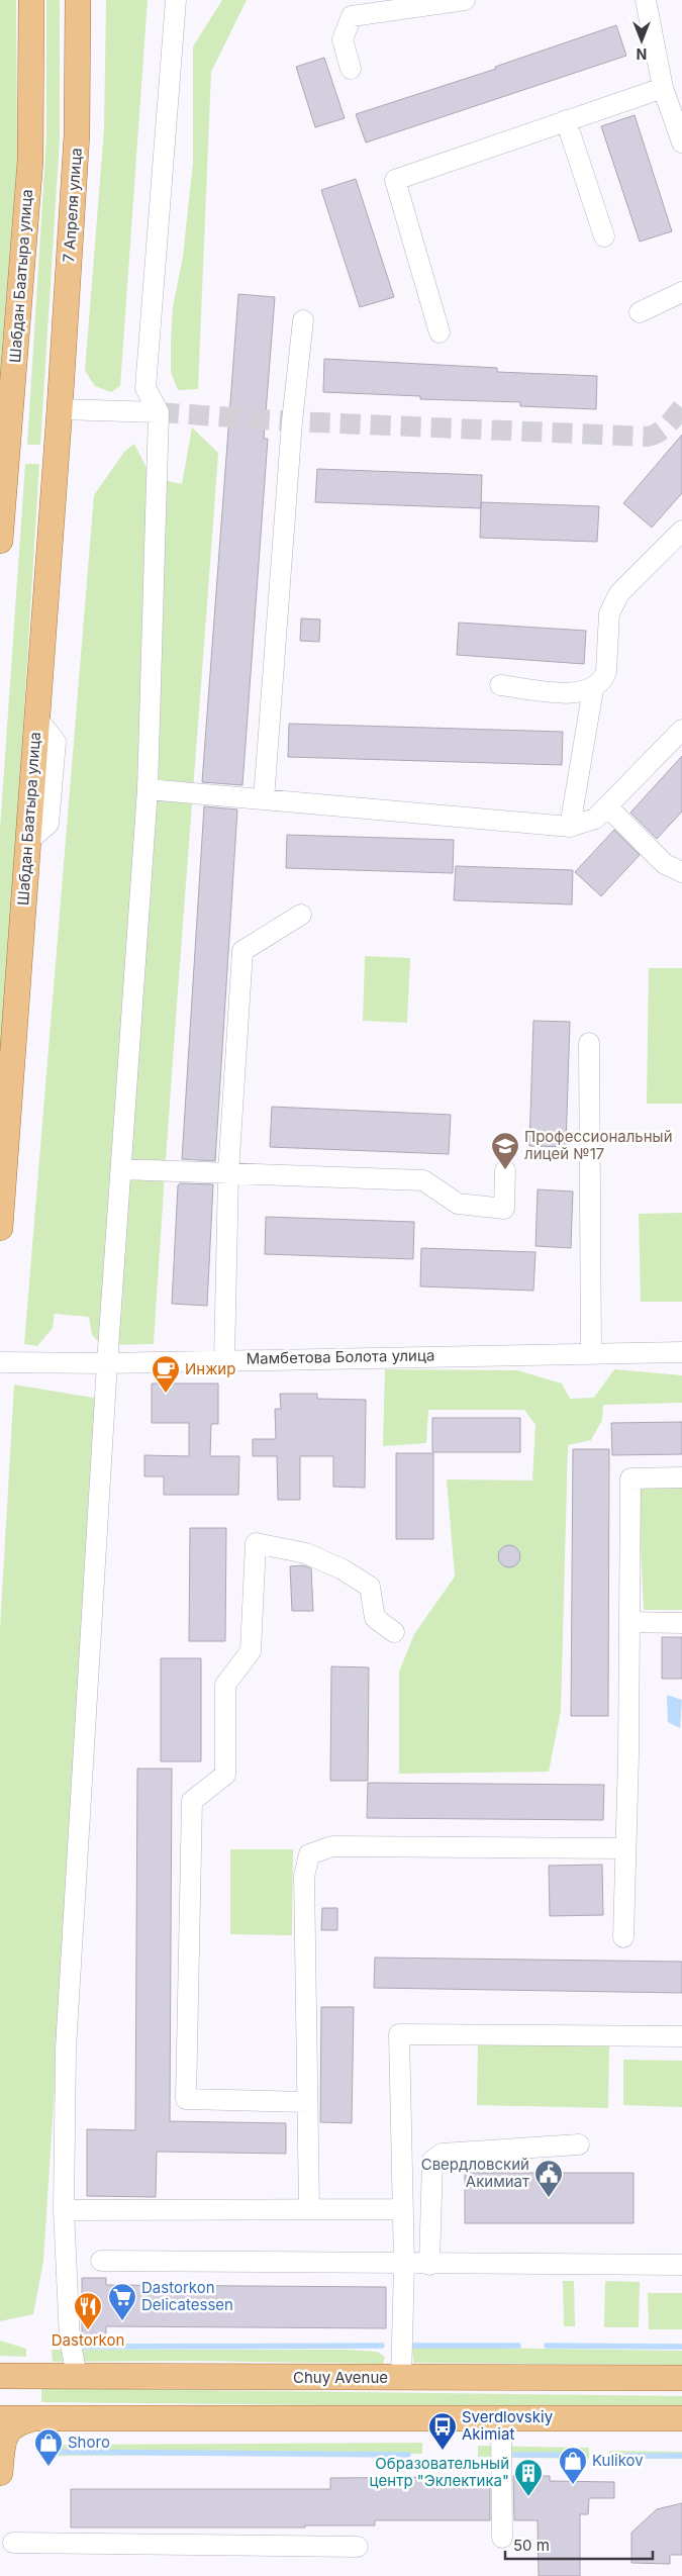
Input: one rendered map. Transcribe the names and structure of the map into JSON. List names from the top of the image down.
{
  "streets": {
    "main road": ["7 Апреля улица", "Шабдан Баатыра улица", "Chuy Avenue"],
    "street": ["Мамбетова Болота улица"]
  },
  "crossings": [
    ["7 Апреля улица", "Шабдан Баатыра улица"]
  ],
  "places": {
    "school or university": ["Профессиональный лицей №17"],
    "cafe": ["Инжир"],
    "public building": ["Свердловский Акимиат"],
    "supermarket": ["Dastorkon Delicatessen"],
    "restaurant": ["Dastorkon"],
    "bus stop": ["Sverdlovskiy Akimiat"],
    "shop": ["Shoro", "Kulikov"],
    "building": ["Образовательный центр \"Эклектика\""]
  },
  "scale_bar": "50 m",
  "north": "bottom"
}
